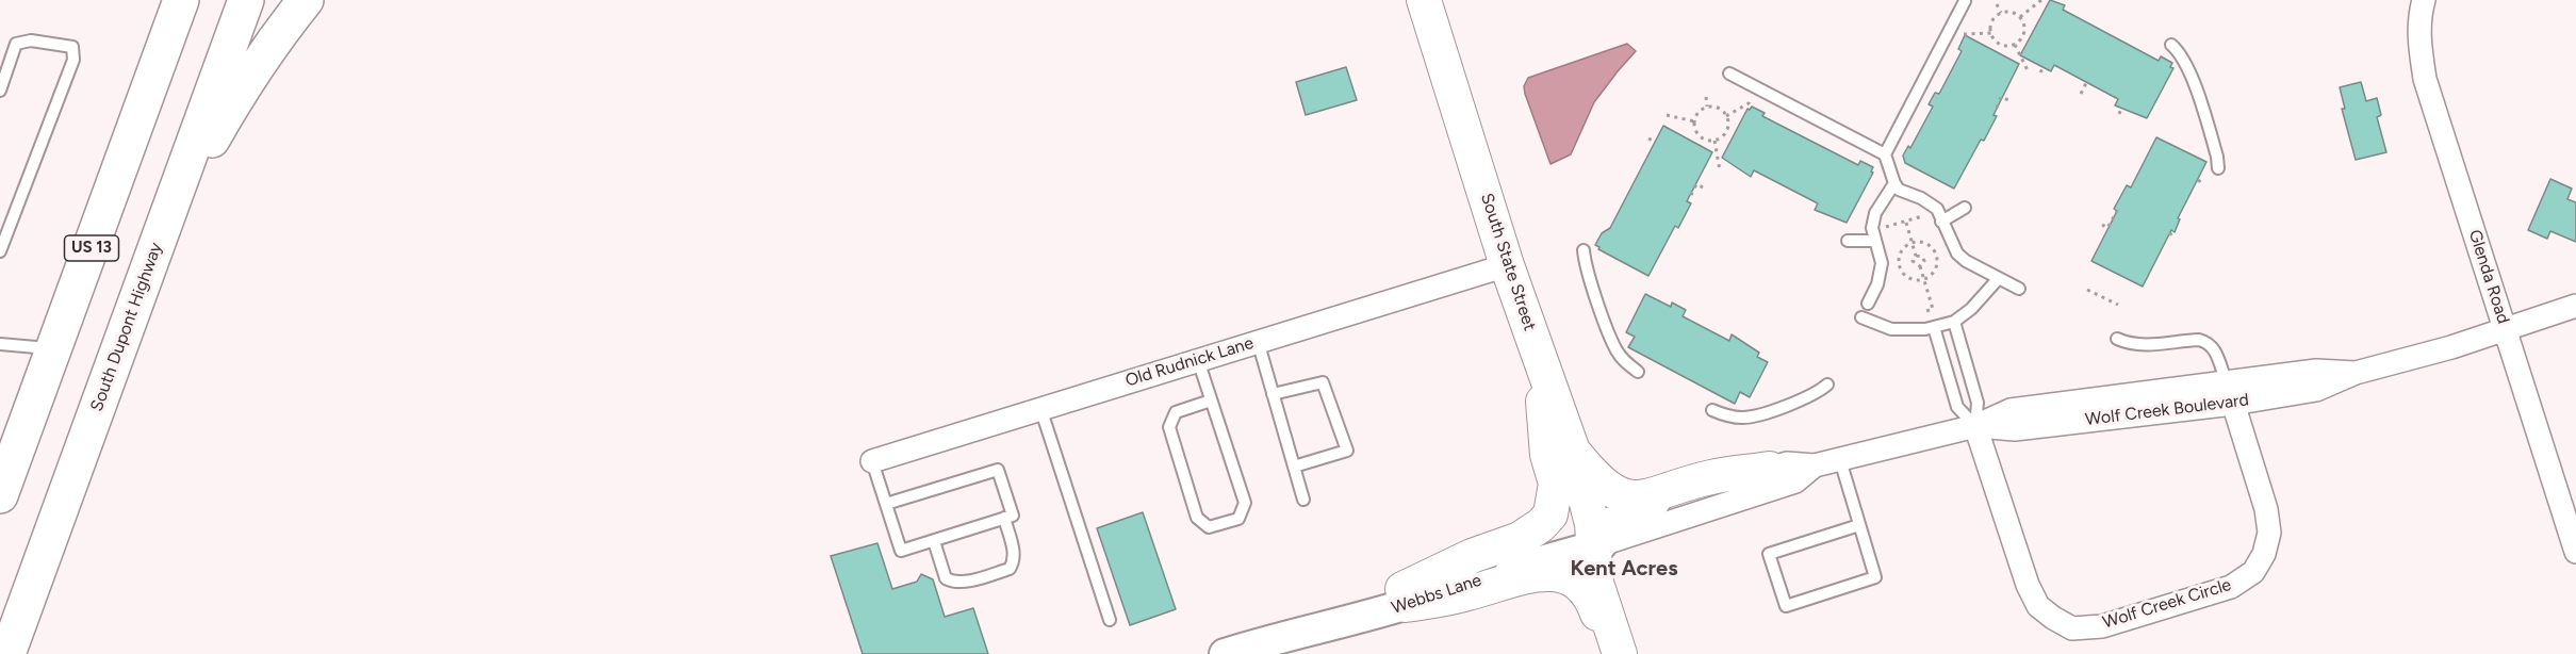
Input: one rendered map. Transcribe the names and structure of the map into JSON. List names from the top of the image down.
{
  "streets": {
    "highway": ["US 13", "South Dupont Highway"],
    "main road": ["South State Street"],
    "street": [
      "Glenda Road",
      "Old Rudnick Lane",
      "Wolf Creek Boulevard",
      "Webbs Lane",
      "Wolf Creek Circle"
    ]
  },
  "crossings": [
    ["South State Street", "Old Rudnick Lane"],
    ["South State Street", "Wolf Creek Boulevard"],
    ["South State Street", "Webbs Lane"],
    ["Glenda Road", "Wolf Creek Boulevard"],
    ["Wolf Creek Boulevard", "Webbs Lane"],
    ["Wolf Creek Boulevard", "Wolf Creek Circle"]
  ],
  "districts": ["Kent Acres"]
}
